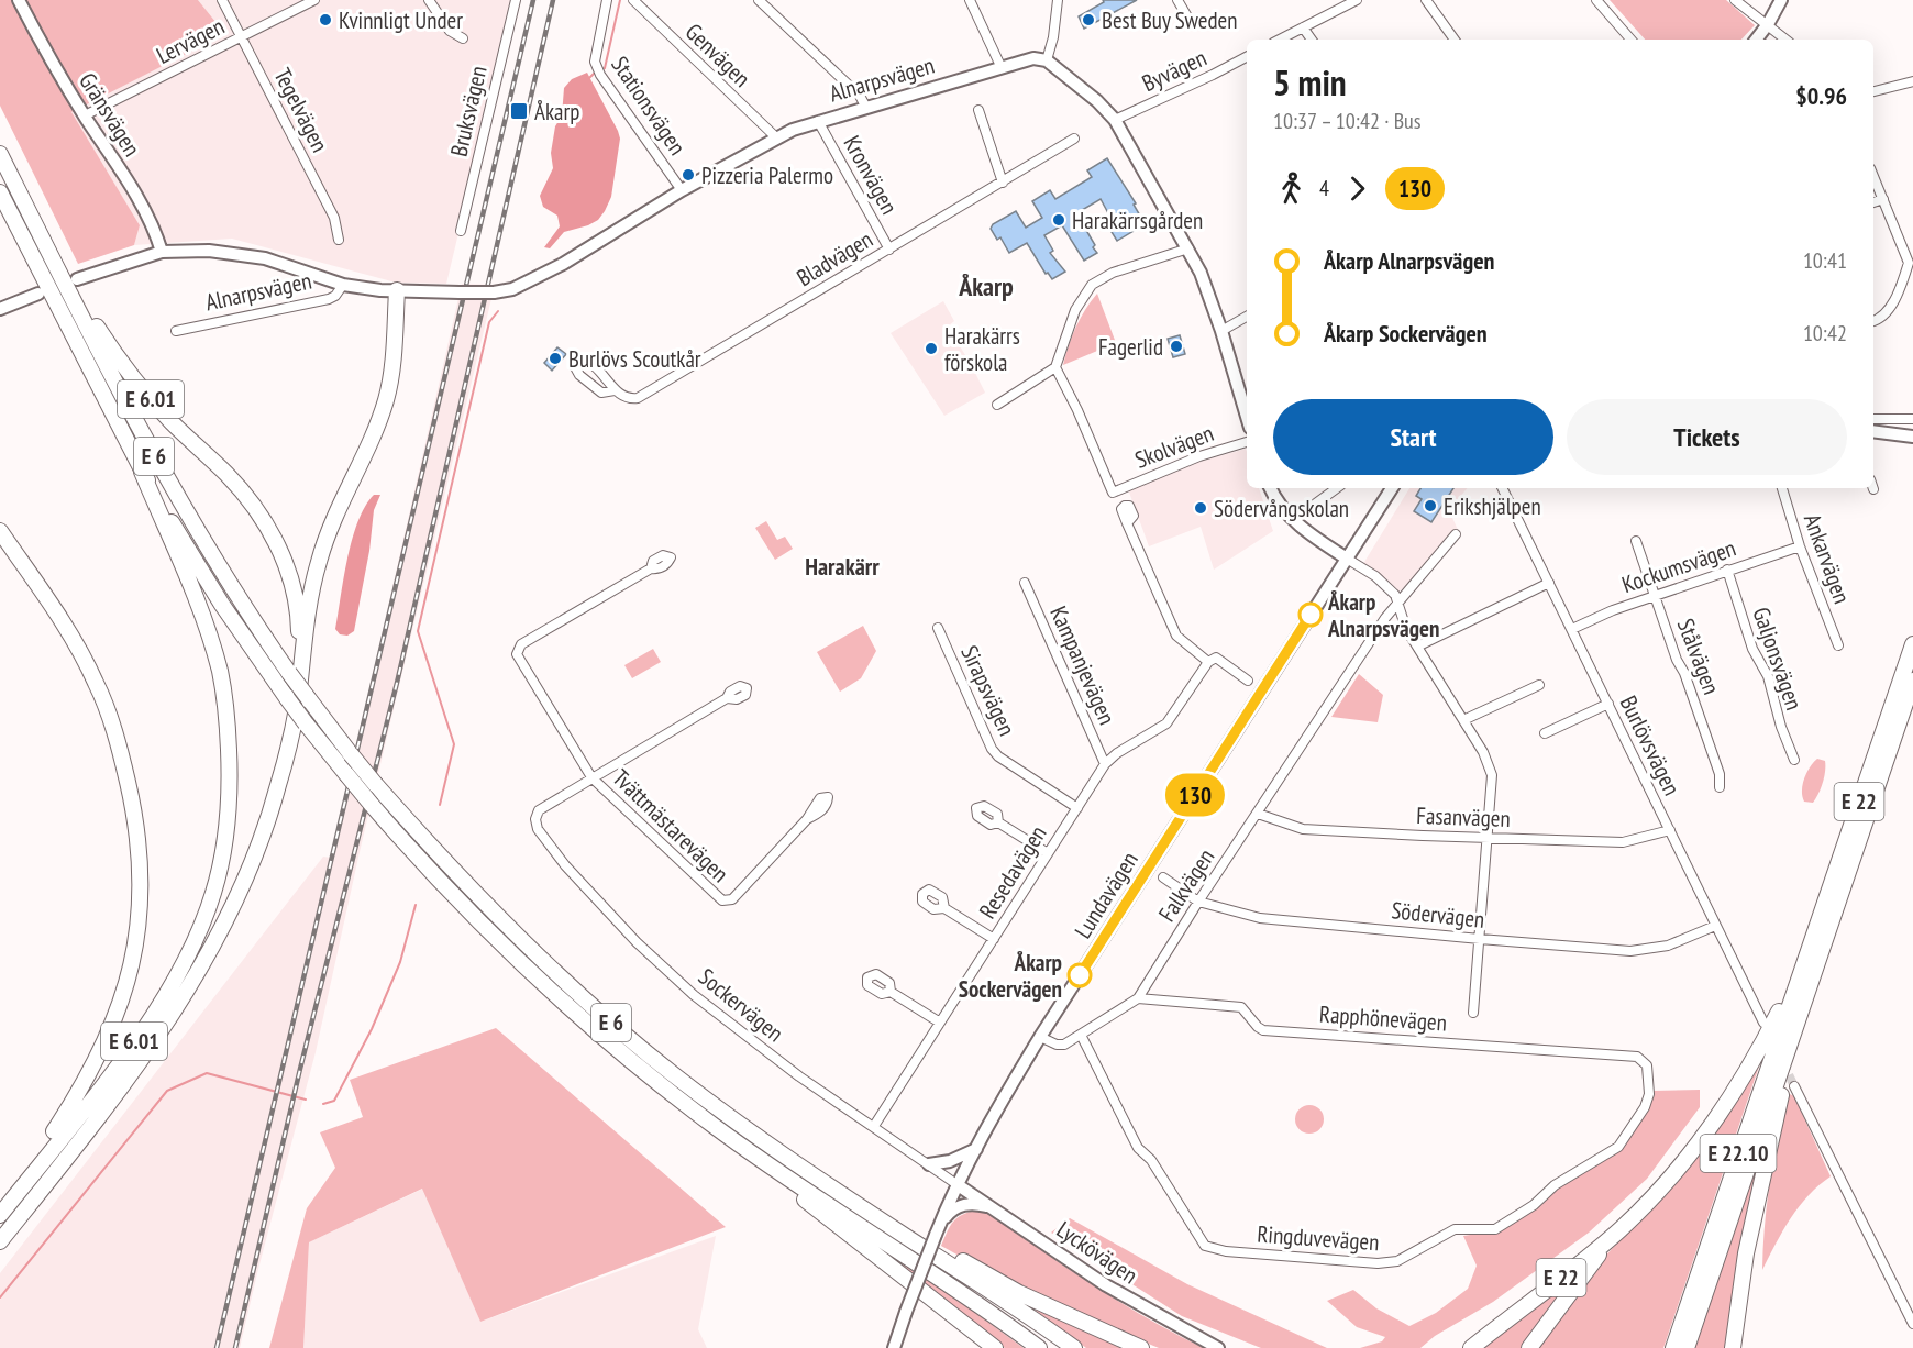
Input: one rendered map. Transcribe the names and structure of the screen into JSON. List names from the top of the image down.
{
  "streets": {
    "highway": [
      "E 6.01",
      "E 6",
      "E 22",
      "E 22.10"
    ],
    "street": [
      "Lervägen",
      "Genvägen",
      "Byvägen",
      "Alnarpsvägen",
      "Stationsvägen",
      "Tegelvägen",
      "Bruksvägen",
      "Gränsvägen",
      "Kronvägen",
      "Bladvägen",
      "Skolvägen",
      "Ankarvägen",
      "Kockumsvägen",
      "Stålvägen",
      "Galjonsvägen",
      "Kampanjevägen",
      "Sirapsvägen",
      "Burlövsvägen",
      "Fasanvägen",
      "Tvättmästarevägen",
      "Resedavägen",
      "Falkvägen",
      "Lundavägen",
      "Södervägen",
      "Sockervägen",
      "Rapphönevägen",
      "Ringduvevägen",
      "Lyckövägen"
    ]
  },
  "crossings": [
    ["Lervägen", "Tegelvägen"],
    ["Lervägen", "Gränsvägen"],
    ["Genvägen", "Alnarpsvägen"],
    ["Alnarpsvägen", "Stationsvägen"],
    ["Alnarpsvägen", "Gränsvägen"],
    ["Alnarpsvägen", "Kronvägen"],
    ["Kronvägen", "Bladvägen"],
    ["E 6.01", "E 6"],
    ["Ankarvägen", "Kockumsvägen"],
    ["Kockumsvägen", "Stålvägen"],
    ["Kockumsvägen", "Galjonsvägen"],
    ["Kockumsvägen", "Burlövsvägen"],
    ["Kampanjevägen", "Resedavägen"],
    ["Sirapsvägen", "Resedavägen"],
    ["Burlövsvägen", "Fasanvägen"],
    ["Burlövsvägen", "Södervägen"],
    ["E 22", "E 22.10"],
    ["Fasanvägen", "Falkvägen"],
    ["Tvättmästarevägen", "Sockervägen"],
    ["Resedavägen", "Sockervägen"],
    ["Falkvägen", "Lundavägen"],
    ["Falkvägen", "Södervägen"],
    ["Falkvägen", "Rapphönevägen"],
    ["Falkvägen", "Ringduvevägen"],
    ["Lundavägen", "Sockervägen"],
    ["Lundavägen", "Lyckövägen"],
    ["Sockervägen", "Lyckövägen"],
    ["Rapphönevägen", "Ringduvevägen"]
  ],
  "districts": ["Åkarp", "Harakärr"],
  "places": {
    "other": [
      "Kvinnligt Under",
      "Best Buy Sweden",
      "Pizzeria Palermo",
      "Harakärrsgården",
      "Fagerlid",
      "Harakärrs förskola",
      "Burlövs Scoutkår",
      "Erikshjälpen",
      "Södervångskolan",
      "Åkarp Alnarpsvägen",
      "Åkarp Sockervägen"
    ],
    "transit": ["Åkarp"]
  },
  "lines": ["bus line 130"],
  "page": {
    "on_map": "130",
    "heading": ["5 min", "10:37 – 10:42 · Bus", "$0.96"],
    "legs": ["4", "130"],
    "list": [
      {
        "name": "Åkarp Alnarpsvägen",
        "value": "10:41"
      },
      {
        "name": "Åkarp Sockervägen",
        "value": "10:42"
      }
    ],
    "buttons": ["Start", "Tickets"]
  }
}
